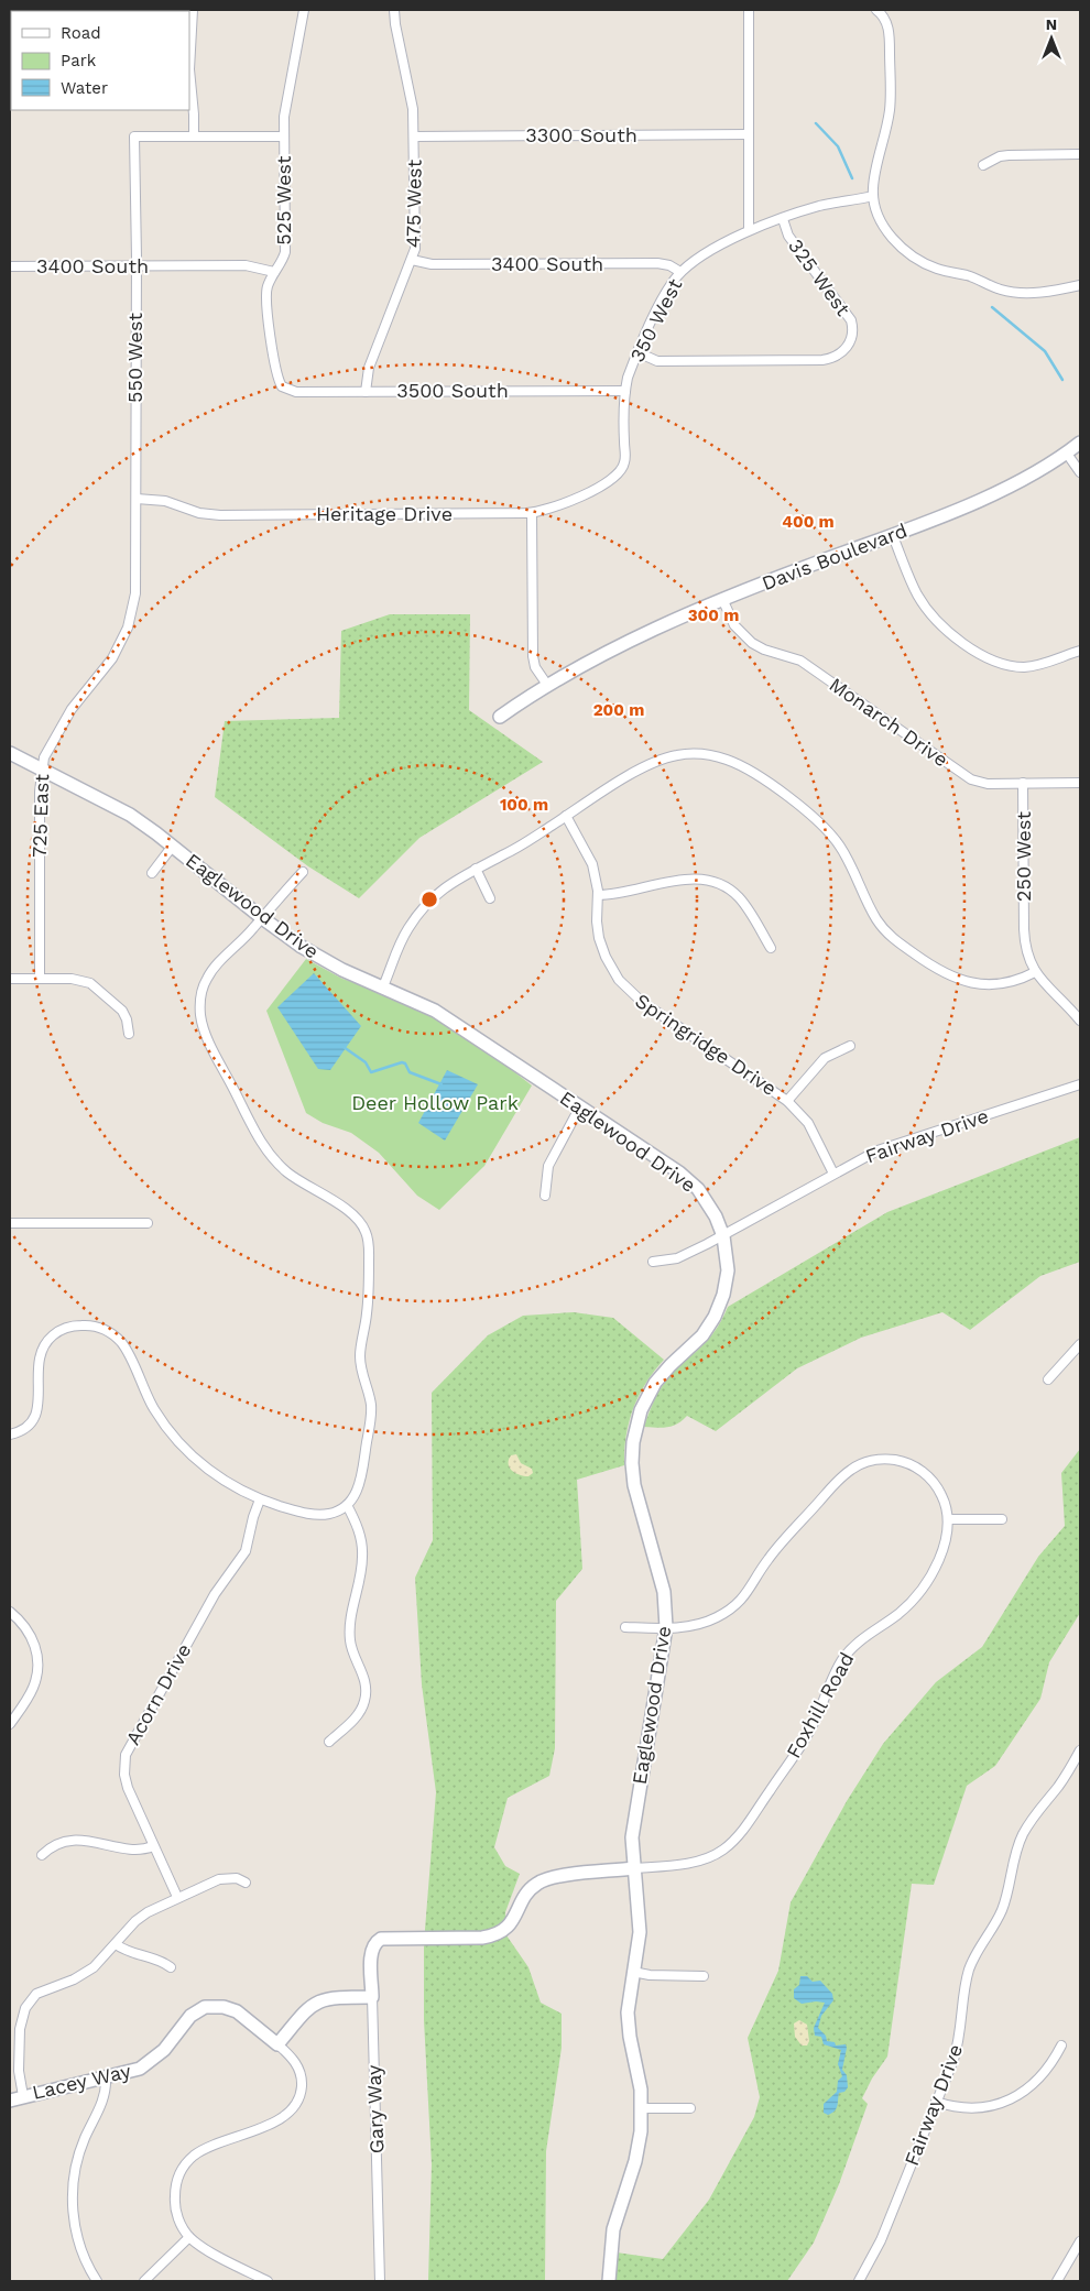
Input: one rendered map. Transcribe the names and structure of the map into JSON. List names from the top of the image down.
{
  "streets": {
    "main road": [
      "Davis Boulevard",
      "Eaglewood Drive",
      "Foxhill Road",
      "Lacey Way",
      "Gary Way"
    ],
    "street": [
      "3300 South",
      "525 West",
      "475 West",
      "3400 South",
      "325 West",
      "350 West",
      "550 West",
      "3500 South",
      "Heritage Drive",
      "Monarch Drive",
      "725 East",
      "250 West",
      "Springridge Drive",
      "Fairway Drive",
      "Acorn Drive"
    ]
  },
  "crossings": [
    ["3300 South", "475 West"],
    ["525 West", "3400 South"],
    ["525 West", "3500 South"],
    ["475 West", "3400 South"],
    ["475 West", "3500 South"],
    ["3400 South", "350 West"],
    ["3400 South", "550 West"],
    ["325 West", "350 West"],
    ["350 West", "3500 South"],
    ["350 West", "Heritage Drive"],
    ["550 West", "Heritage Drive"],
    ["550 West", "725 East"],
    ["Davis Boulevard", "Monarch Drive"],
    ["Monarch Drive", "250 West"],
    ["725 East", "Eaglewood Drive"],
    ["Eaglewood Drive", "Fairway Drive"],
    ["Eaglewood Drive", "Foxhill Road"],
    ["Springridge Drive", "Fairway Drive"],
    ["Foxhill Road", "Gary Way"]
  ],
  "parks": ["Deer Hollow Park"],
  "legend": ["Road", "Park", "Water"],
  "north": "top",
  "rings": [
    "400 m",
    "300 m",
    "200 m",
    "100 m"
  ]
}
